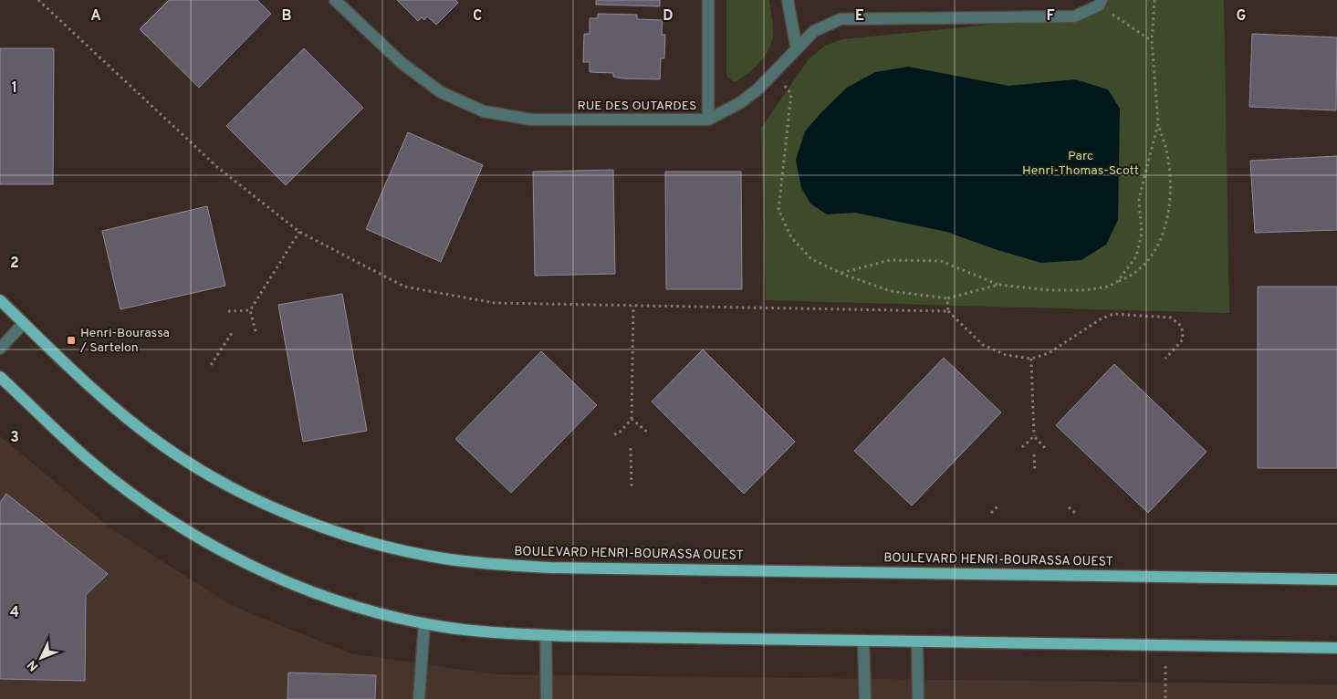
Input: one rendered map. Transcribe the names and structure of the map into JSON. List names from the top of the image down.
{
  "streets": {
    "main road": ["BOULEVARD HENRI-BOURASSA OUEST"],
    "street": ["RUE DES OUTARDES"]
  },
  "parks": ["Parc Henri-Thomas-Scott"],
  "places": {
    "transit": ["Henri-Bourassa / Sartelon"]
  },
  "north": "bottom left",
  "grid": {
    "columns": [
      "A",
      "B",
      "C",
      "D",
      "E",
      "F",
      "G"
    ],
    "rows": [
      "1",
      "2",
      "3",
      "4"
    ]
  }
}
